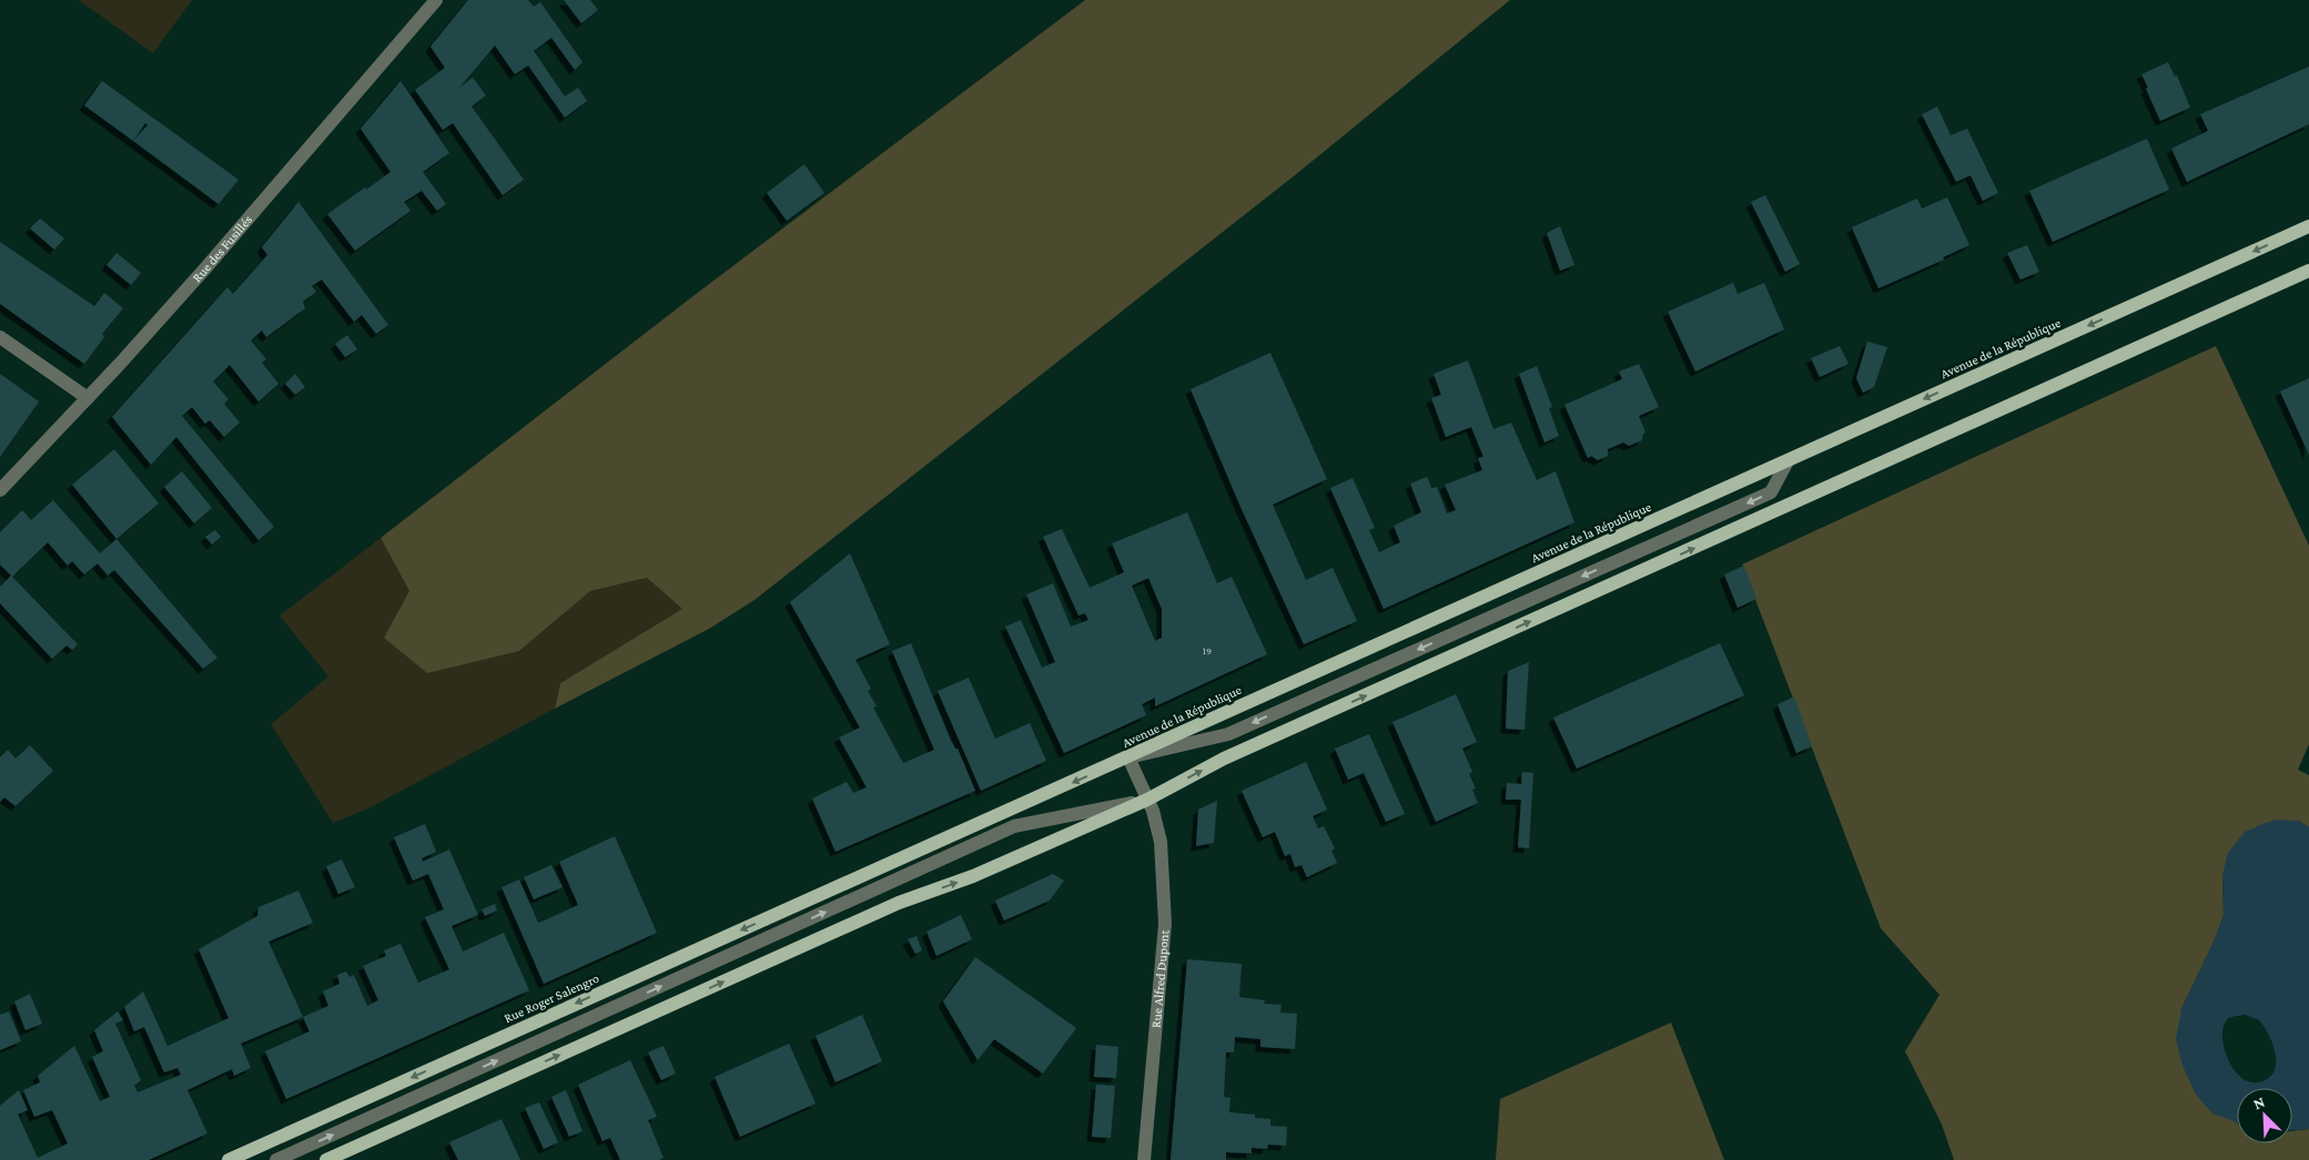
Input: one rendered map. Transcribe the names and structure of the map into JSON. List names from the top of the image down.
{
  "streets": {
    "main road": ["Avenue de la République", "Rue Roger Salengro"],
    "street": ["Rue des Fusillés", "Rue Alfred Dupont"]
  },
  "crossings": [
    ["Avenue de la République", "Rue Alfred Dupont"],
    ["Avenue de la République", "Rue Roger Salengro"]
  ],
  "house_numbers": ["19"],
  "north": "top left"
}
